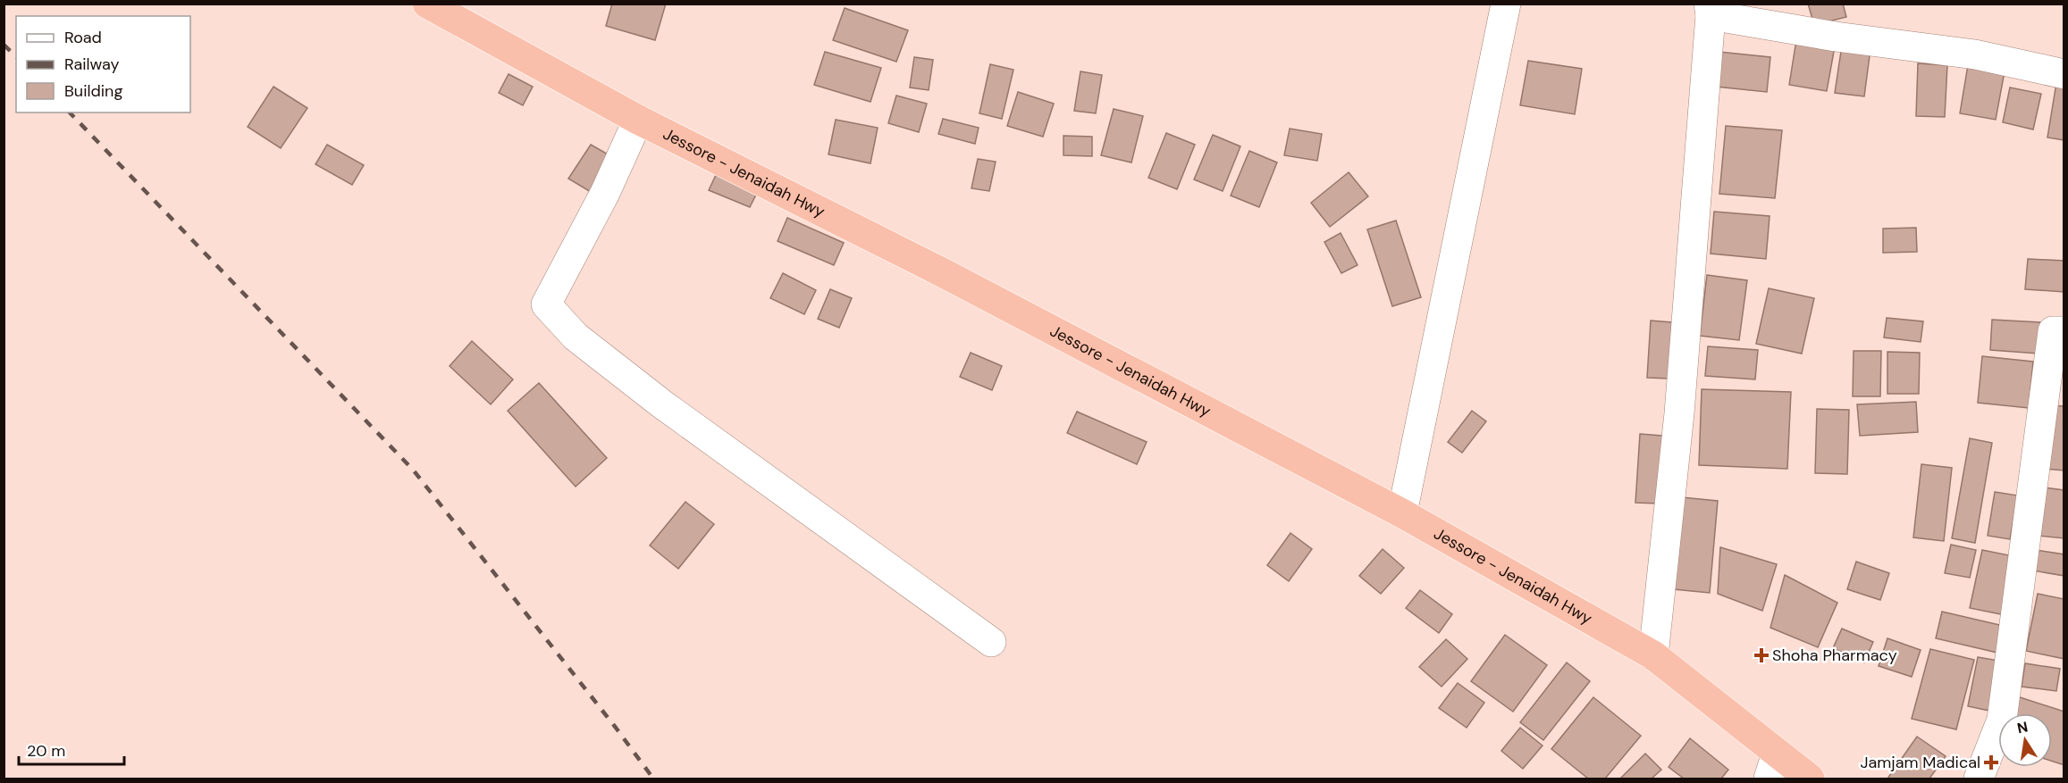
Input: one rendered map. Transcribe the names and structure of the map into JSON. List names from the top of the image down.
{
  "streets": {
    "highway": ["Jessore - Jenaidah Hwy"]
  },
  "places": {
    "health": ["Shoha Pharmacy", "Jamjam Madical"]
  },
  "legend": ["Road", "Railway", "Building"],
  "scale_bar": "20 m",
  "north": "top"
}
